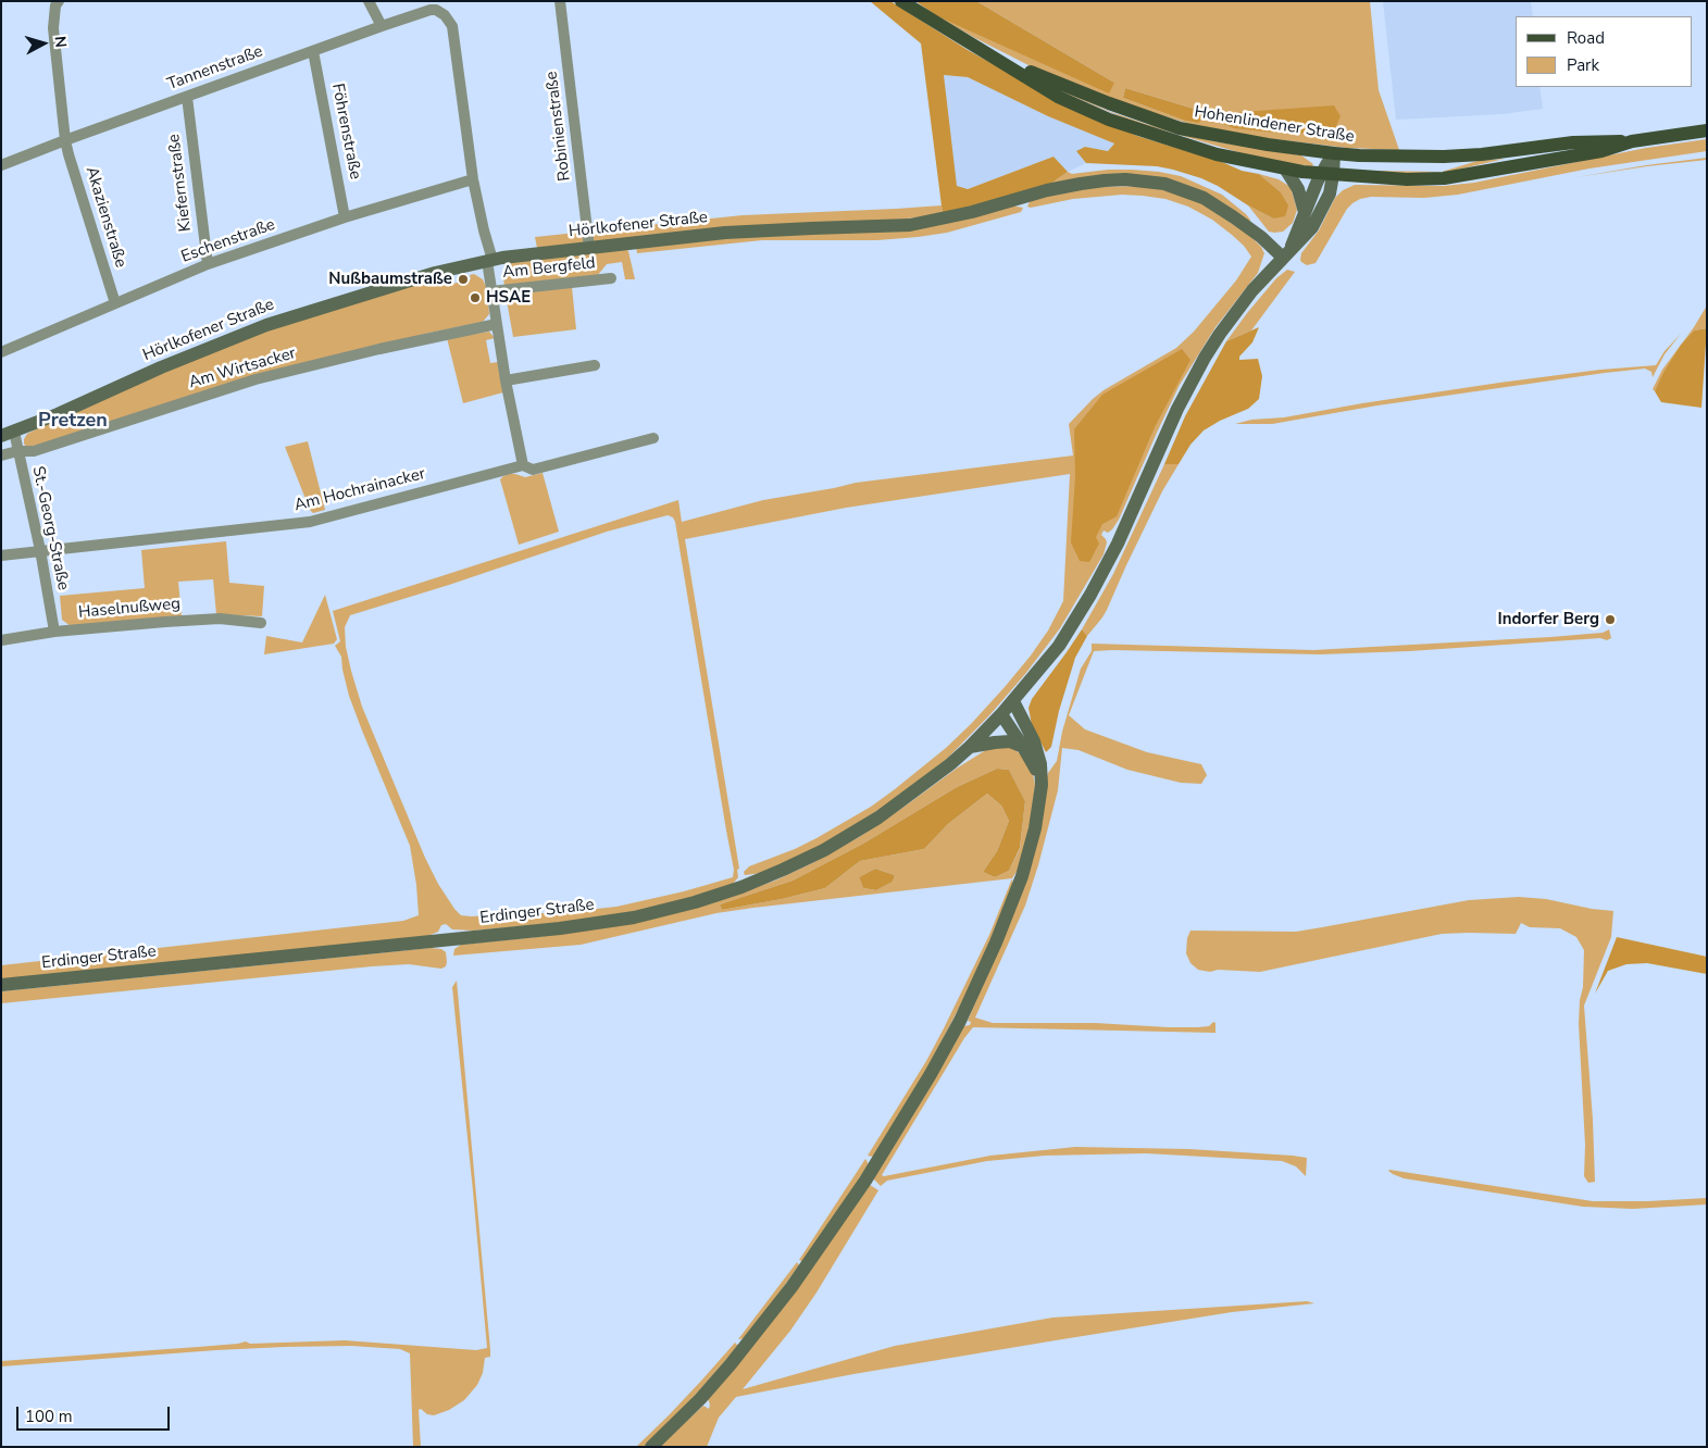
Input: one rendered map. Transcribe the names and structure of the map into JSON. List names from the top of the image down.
{
  "streets": {
    "main road": ["Hohenlindener Straße"],
    "street": [
      "Tannenstraße",
      "Robinienstraße",
      "Föhrenstraße",
      "Kiefernstraße",
      "Akazienstraße",
      "Hörlkofener Straße",
      "Eschenstraße",
      "Am Bergfeld",
      "Am Wirtsacker",
      "Am Hochrainacker",
      "St.-Georg-Straße",
      "Haselnußweg",
      "Erdinger Straße"
    ]
  },
  "crossings": [
    ["Tannenstraße", "Föhrenstraße"],
    ["Tannenstraße", "Kiefernstraße"],
    ["Tannenstraße", "Akazienstraße"],
    ["Tannenstraße", "Eschenstraße"],
    ["Hohenlindener Straße", "Erdinger Straße"],
    ["Robinienstraße", "Hörlkofener Straße"],
    ["Föhrenstraße", "Eschenstraße"],
    ["Kiefernstraße", "Eschenstraße"],
    ["Akazienstraße", "Eschenstraße"],
    ["Hörlkofener Straße", "Am Bergfeld"],
    ["Hörlkofener Straße", "St.-Georg-Straße"],
    ["Hörlkofener Straße", "Erdinger Straße"],
    ["Am Bergfeld", "Am Wirtsacker"],
    ["Am Bergfeld", "Am Hochrainacker"],
    ["Am Wirtsacker", "St.-Georg-Straße"],
    ["Am Hochrainacker", "St.-Georg-Straße"],
    ["St.-Georg-Straße", "Haselnußweg"]
  ],
  "districts": ["Pretzen"],
  "places": ["Nußbaumstraße", "HSAE", "Indorfer Berg"],
  "legend": ["Road", "Park"],
  "scale_bar": "100 m",
  "north": "right"
}
